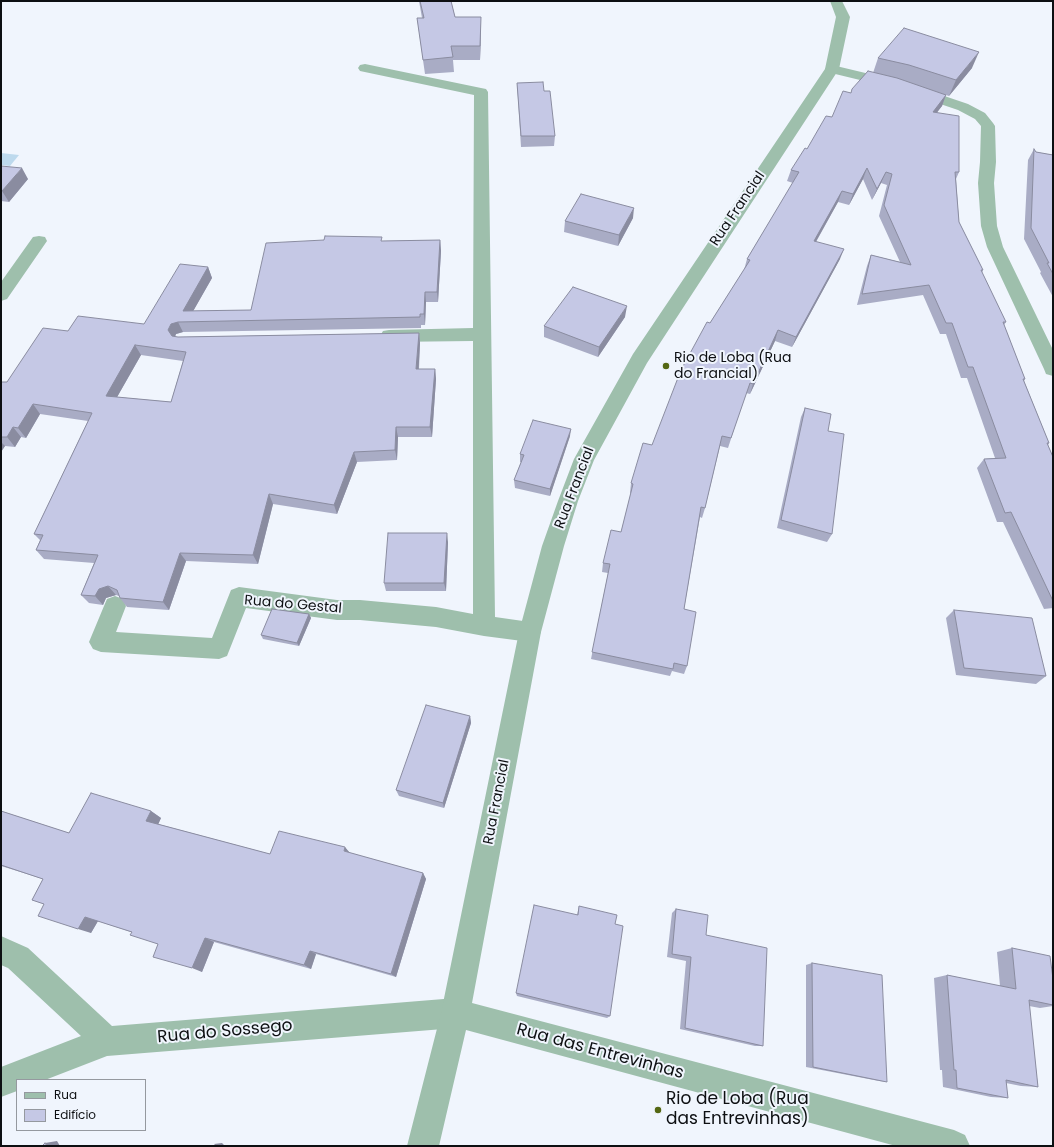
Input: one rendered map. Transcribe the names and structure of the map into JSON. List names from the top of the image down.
{
  "streets": {
    "street": [
      "Rua Francial",
      "Rua do Gestal",
      "Rua do Sossego",
      "Rua das Entrevinhas"
    ]
  },
  "crossings": [
    ["Rua Francial", "Rua do Sossego"],
    ["Rua Francial", "Rua das Entrevinhas"],
    ["Rua do Sossego", "Rua das Entrevinhas"]
  ],
  "places": ["Rio de Loba (Rua do Francial)", "Rio de Loba (Rua das Entrevinhas)"],
  "legend": ["Rua", "Edifício"]
}
